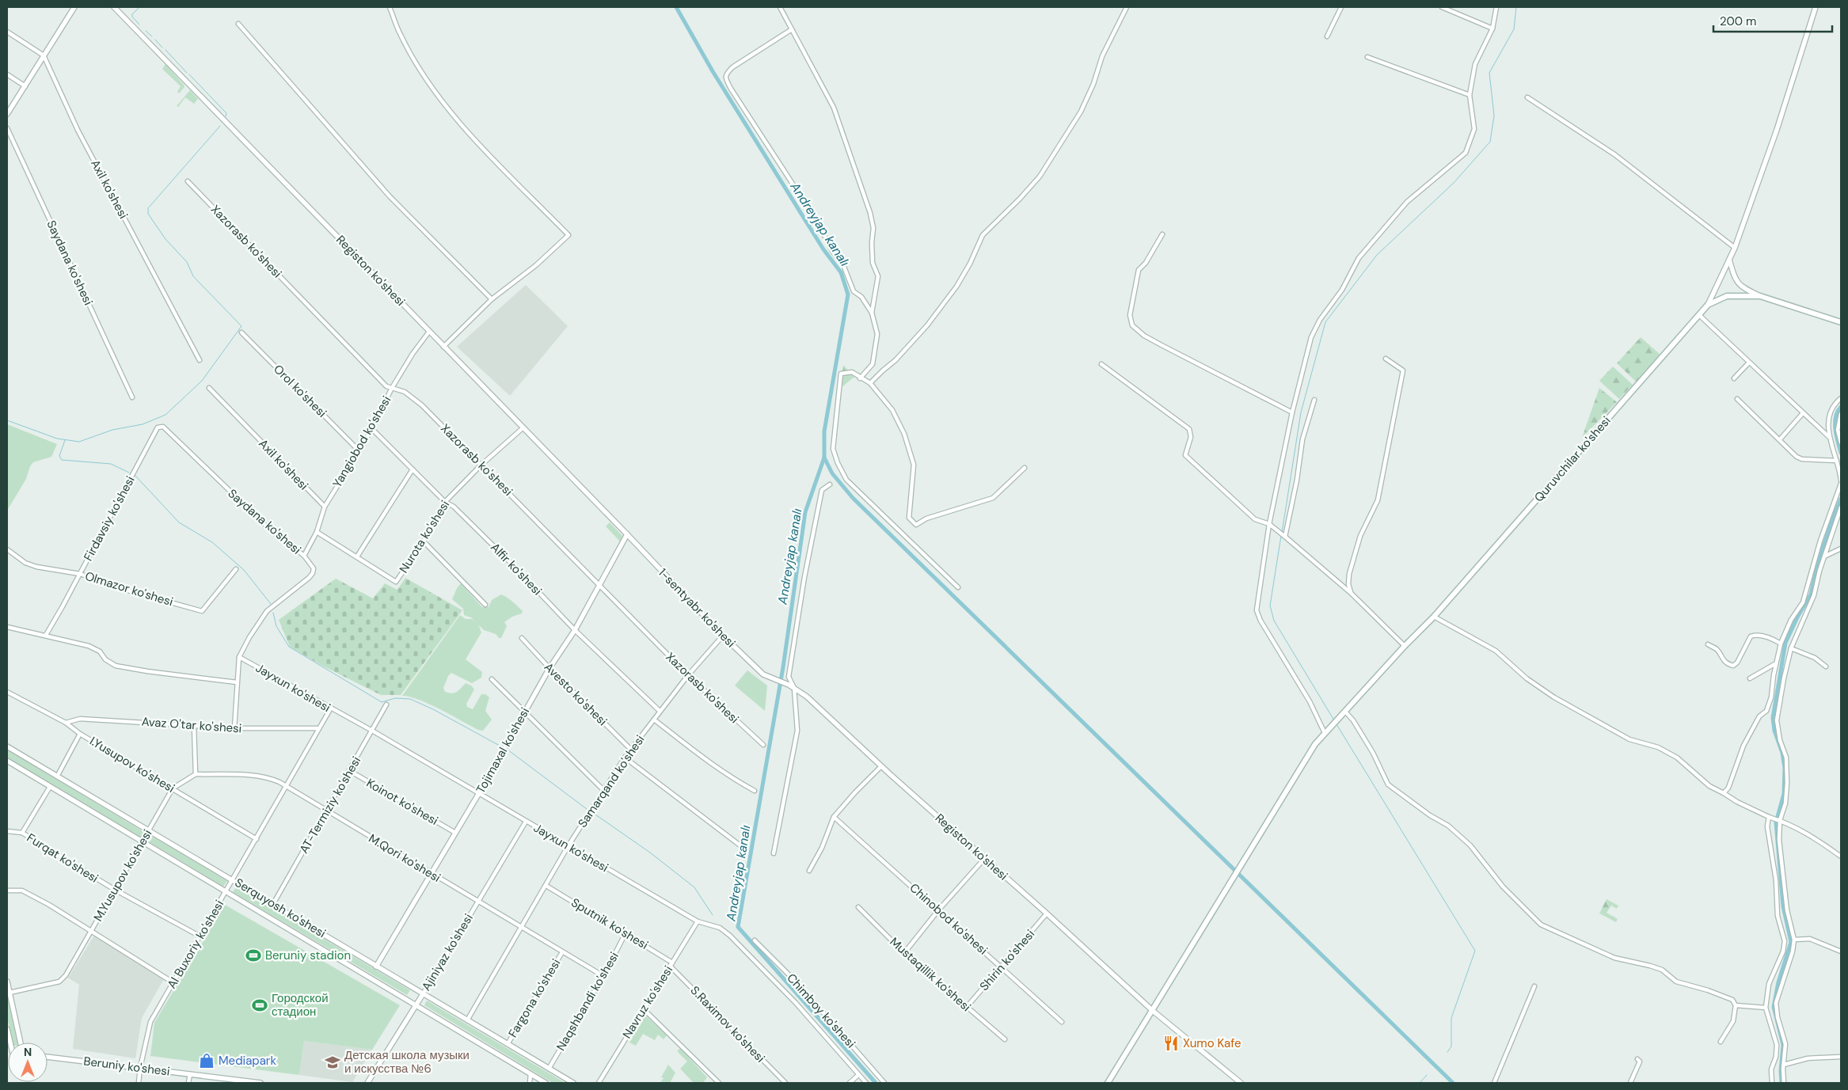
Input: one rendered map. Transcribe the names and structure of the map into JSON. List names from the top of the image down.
{
  "streets": {
    "main road": ["Quruvchilar ko'shesi"],
    "street": [
      "Axil ko'shesi",
      "Xazorasb ko'shesi",
      "Saydana ko'shesi",
      "Registon ko'shesi",
      "Orol ko'shesi",
      "Yangiobod ko'shesi",
      "Firdavsiy ko'shesi",
      "Nurota ko'shesi",
      "Alfir ko'shesi",
      "Olmazor ko'shesi",
      "1-sentyabr ko'shesi",
      "Jayxun ko'shesi",
      "Avesto ko'shesi",
      "Avaz O'tar ko'shesi",
      "Tojimaxal ko'shesi",
      "I.Yusupov ko'shesi",
      "Samarqand ko'shesi",
      "Koinot ko'shesi",
      "AT-Termiziy ko'shesi",
      "Furqat ko'shesi",
      "M.Qori ko'shesi",
      "M.Yusupov ko'shesi",
      "Serquyosh ko'shesi",
      "Chinobod ko'shesi",
      "Sputnik ko'shesi",
      "Al Buxoriy ko'shesi",
      "Ajiniyaz ko'shesi",
      "Shirin ko'shesi",
      "Mustaqillik ko'shesi",
      "Fargona ko'shesi",
      "Naqshbandi ko'shesi",
      "Navruz ko'shesi",
      "Chimboy ko'shesi",
      "S.Raximov ko'shesi",
      "Beruniy ko'shesi"
    ]
  },
  "crossings": [
    ["Axil ko'shesi", "Yangiobod ko'shesi"],
    ["Xazorasb ko'shesi", "Yangiobod ko'shesi"],
    ["Xazorasb ko'shesi", "Nurota ko'shesi"],
    ["Xazorasb ko'shesi", "Tojimaxal ko'shesi"],
    ["Xazorasb ko'shesi", "Samarqand ko'shesi"],
    ["Saydana ko'shesi", "Yangiobod ko'shesi"],
    ["Saydana ko'shesi", "Firdavsiy ko'shesi"],
    ["Saydana ko'shesi", "Jayxun ko'shesi"],
    ["Registon ko'shesi", "Yangiobod ko'shesi"],
    ["Registon ko'shesi", "Quruvchilar ko'shesi"],
    ["Registon ko'shesi", "Nurota ko'shesi"],
    ["Registon ko'shesi", "1-sentyabr ko'shesi"],
    ["Registon ko'shesi", "Tojimaxal ko'shesi"],
    ["Registon ko'shesi", "Shirin ko'shesi"],
    ["Orol ko'shesi", "Yangiobod ko'shesi"],
    ["Yangiobod ko'shesi", "Alfir ko'shesi"],
    ["Firdavsiy ko'shesi", "Olmazor ko'shesi"],
    ["Nurota ko'shesi", "Alfir ko'shesi"],
    ["Alfir ko'shesi", "Tojimaxal ko'shesi"],
    ["Alfir ko'shesi", "Samarqand ko'shesi"],
    ["1-sentyabr ko'shesi", "Tojimaxal ko'shesi"],
    ["1-sentyabr ko'shesi", "Samarqand ko'shesi"],
    ["Jayxun ko'shesi", "Tojimaxal ko'shesi"],
    ["Jayxun ko'shesi", "Samarqand ko'shesi"],
    ["Jayxun ko'shesi", "AT-Termiziy ko'shesi"],
    ["Jayxun ko'shesi", "Al Buxoriy ko'shesi"],
    ["Jayxun ko'shesi", "Ajiniyaz ko'shesi"],
    ["Jayxun ko'shesi", "Navruz ko'shesi"],
    ["Avesto ko'shesi", "Tojimaxal ko'shesi"],
    ["Avesto ko'shesi", "Samarqand ko'shesi"],
    ["Avaz O'tar ko'shesi", "I.Yusupov ko'shesi"],
    ["Avaz O'tar ko'shesi", "Al Buxoriy ko'shesi"],
    ["Tojimaxal ko'shesi", "Koinot ko'shesi"],
    ["Tojimaxal ko'shesi", "M.Qori ko'shesi"],
    ["Tojimaxal ko'shesi", "Serquyosh ko'shesi"],
    ["I.Yusupov ko'shesi", "M.Yusupov ko'shesi"],
    ["I.Yusupov ko'shesi", "Al Buxoriy ko'shesi"],
    ["Samarqand ko'shesi", "M.Qori ko'shesi"],
    ["Samarqand ko'shesi", "Serquyosh ko'shesi"],
    ["Samarqand ko'shesi", "Sputnik ko'shesi"],
    ["Koinot ko'shesi", "AT-Termiziy ko'shesi"],
    ["AT-Termiziy ko'shesi", "M.Qori ko'shesi"],
    ["AT-Termiziy ko'shesi", "Serquyosh ko'shesi"],
    ["Furqat ko'shesi", "M.Yusupov ko'shesi"],
    ["Furqat ko'shesi", "Al Buxoriy ko'shesi"],
    ["M.Qori ko'shesi", "M.Yusupov ko'shesi"],
    ["M.Qori ko'shesi", "Al Buxoriy ko'shesi"],
    ["M.Qori ko'shesi", "Ajiniyaz ko'shesi"],
    ["M.Qori ko'shesi", "Fargona ko'shesi"],
    ["M.Qori ko'shesi", "Naqshbandi ko'shesi"],
    ["M.Yusupov ko'shesi", "Serquyosh ko'shesi"],
    ["Serquyosh ko'shesi", "Al Buxoriy ko'shesi"],
    ["Serquyosh ko'shesi", "Ajiniyaz ko'shesi"],
    ["Serquyosh ko'shesi", "Fargona ko'shesi"],
    ["Serquyosh ko'shesi", "Naqshbandi ko'shesi"],
    ["Chinobod ko'shesi", "Shirin ko'shesi"],
    ["Sputnik ko'shesi", "Naqshbandi ko'shesi"],
    ["Sputnik ko'shesi", "Navruz ko'shesi"],
    ["Sputnik ko'shesi", "S.Raximov ko'shesi"],
    ["Al Buxoriy ko'shesi", "Beruniy ko'shesi"],
    ["Shirin ko'shesi", "Mustaqillik ko'shesi"],
    ["Navruz ko'shesi", "S.Raximov ko'shesi"]
  ],
  "water": ["Andreyjap kanalı"],
  "places": {
    "sports": ["Beruniy stadion", "Городской стадион"],
    "restaurant": ["Xumo Kafe"],
    "shop": ["Mediapark"],
    "school or university": ["Детская школа музыки и искусства №6"]
  },
  "scale_bar": "200 m",
  "north": "top"
}
